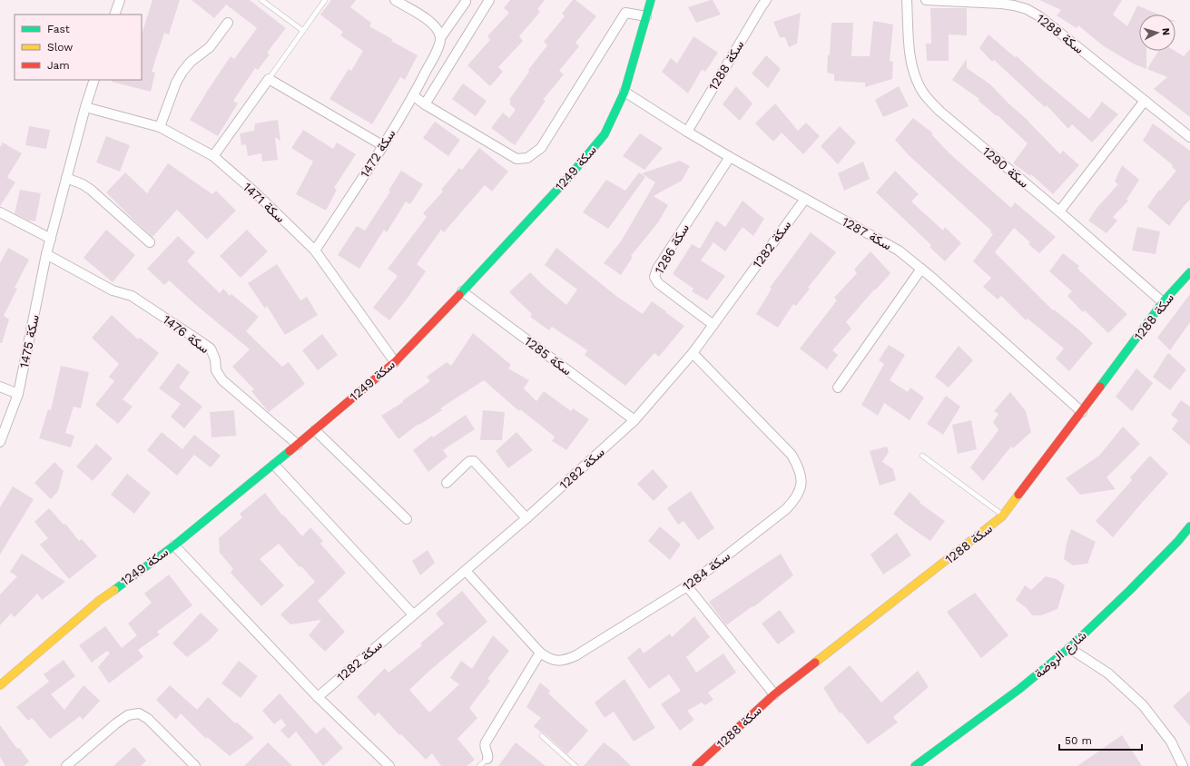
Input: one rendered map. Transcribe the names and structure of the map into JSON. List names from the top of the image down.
{
  "streets": {
    "street": [
      "سكة 1288",
      "سكة 1472",
      "سكة 1290",
      "سكة 1249",
      "سكة 1471",
      "سكة 1287",
      "سكة 1282",
      "سكة 1286",
      "سكة 1476",
      "سكة 1475",
      "سكة 1285",
      "سكة 1284",
      "شارع الروضة"
    ]
  },
  "crossings": [
    ["سكة 1288", "سكة 1290"],
    ["سكة 1288", "سكة 1287"],
    ["سكة 1472", "سكة 1471"],
    ["سكة 1249", "سكة 1471"],
    ["سكة 1249", "سكة 1287"],
    ["سكة 1249", "سكة 1476"],
    ["سكة 1249", "سكة 1285"],
    ["سكة 1471", "سكة 1475"],
    ["سكة 1287", "سكة 1282"],
    ["سكة 1287", "سكة 1286"],
    ["سكة 1282", "سكة 1286"],
    ["سكة 1282", "سكة 1285"],
    ["سكة 1282", "سكة 1284"],
    ["سكة 1476", "سكة 1475"]
  ],
  "legend": ["Fast", "Slow", "Jam"],
  "scale_bar": "50 m",
  "north": "right"
}
